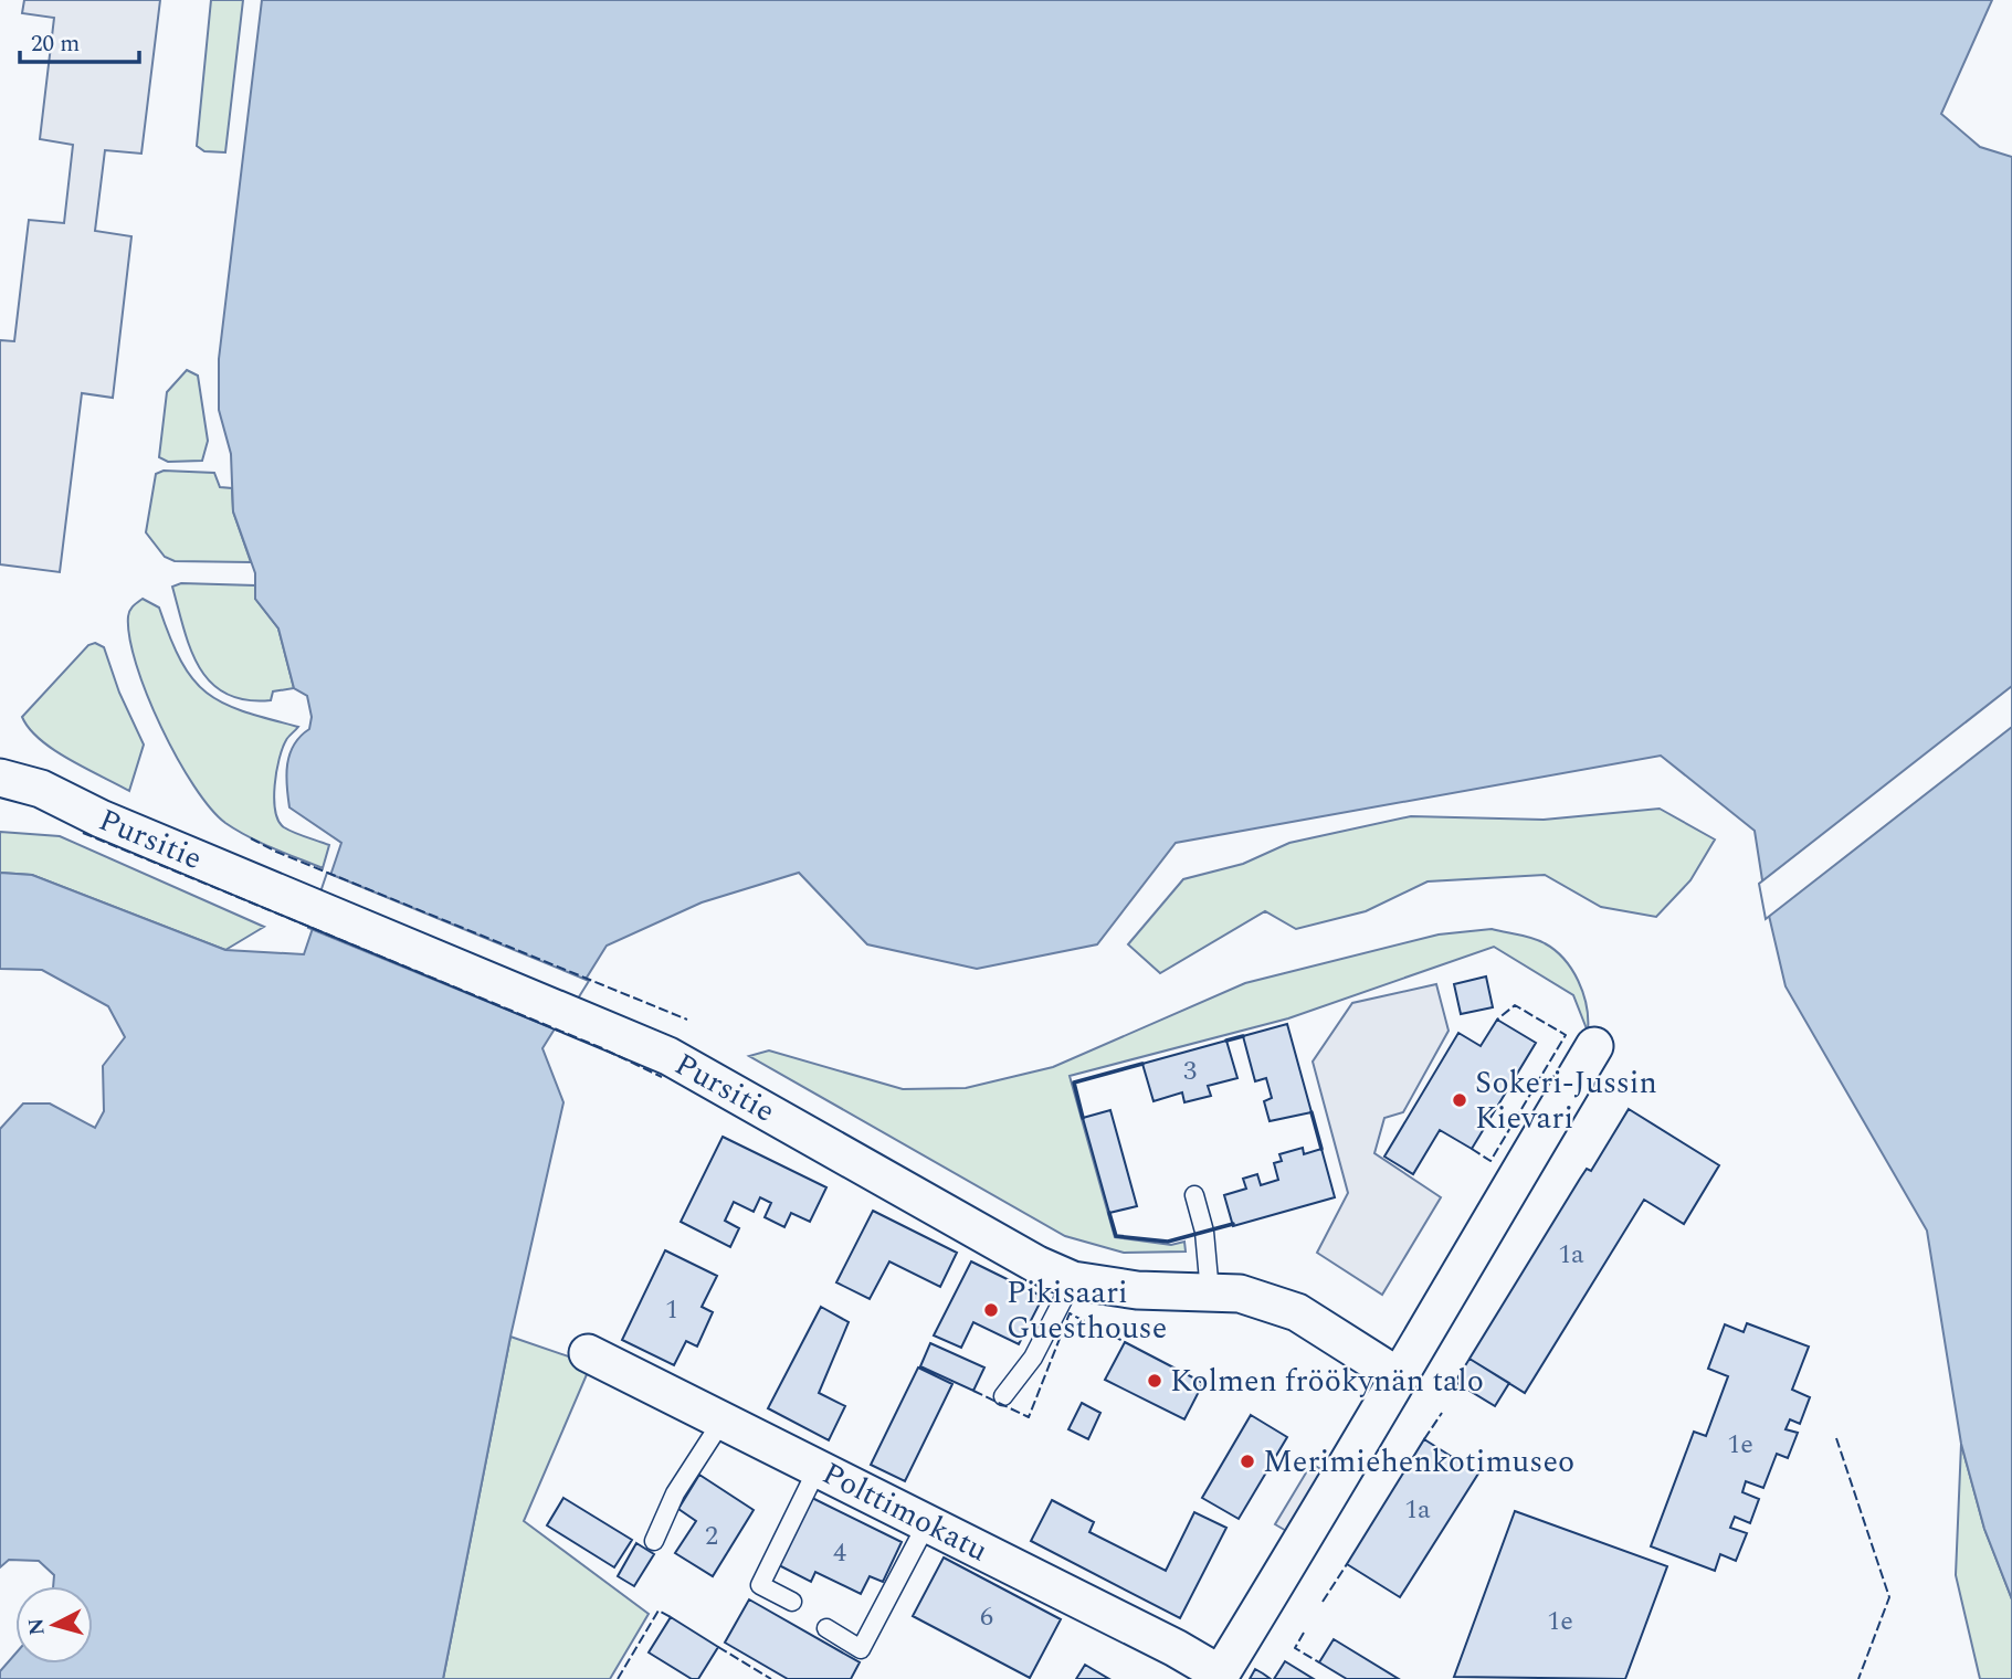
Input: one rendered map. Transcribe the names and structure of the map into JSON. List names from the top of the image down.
{
  "streets": {
    "street": ["Pursitie", "Polttimokatu"]
  },
  "places": [
    "Sokeri-Jussin Kievari",
    "Pikisaari Guesthouse",
    "Kolmen fröökynän talo",
    "Merimiehenkotimuseo"
  ],
  "house_numbers": [
    "3",
    "1a",
    "1",
    "1e",
    "1a",
    "2",
    "4",
    "6",
    "1e"
  ],
  "scale_bar": "20 m",
  "north": "left"
}
